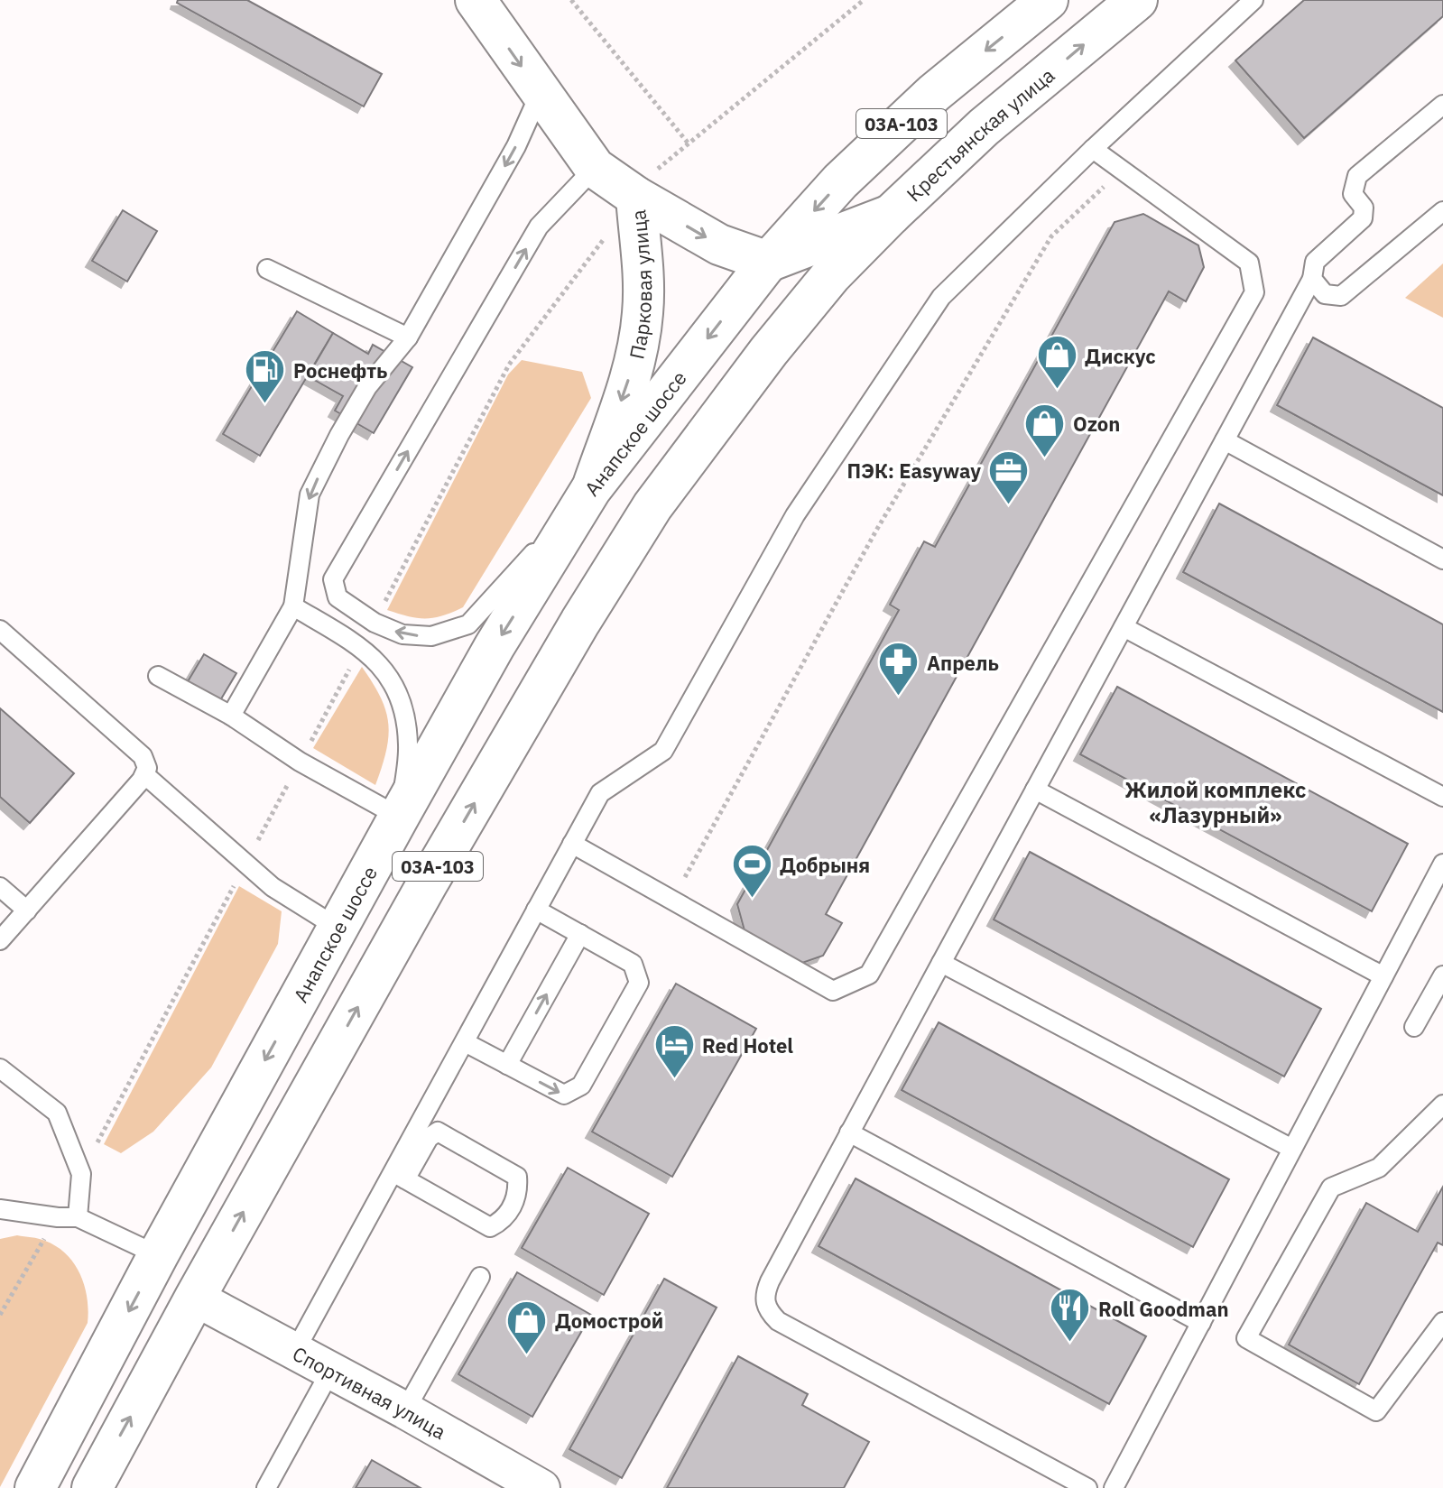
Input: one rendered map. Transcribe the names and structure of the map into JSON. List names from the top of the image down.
{
  "streets": {
    "main road": [
      "03А-103",
      "Крестьянская улица",
      "Парковая улица",
      "Анапское шоссе"
    ],
    "street": ["Спортивная улица"]
  },
  "crossings": [
    ["03А-103", "Крестьянская улица"],
    ["03А-103", "Анапское шоссе"],
    ["03А-103", "Спортивная улица"],
    ["Крестьянская улица", "Спортивная улица"],
    ["Парковая улица", "Анапское шоссе"]
  ],
  "one_way": ["Крестьянская улица", "Парковая улица", "Анапское шоссе"],
  "districts": ["Жилой комплекс «Лазурный»"],
  "places": {
    "shop": ["Дискус", "Ozon", "Домострой"],
    "fuel station": ["Роснефть"],
    "office": ["ПЭК: Easyway"],
    "pharmacy": ["Апрель"],
    "sports": ["Добрыня"],
    "hotel": ["Red Hotel"],
    "restaurant": ["Roll Goodman"]
  }
}
